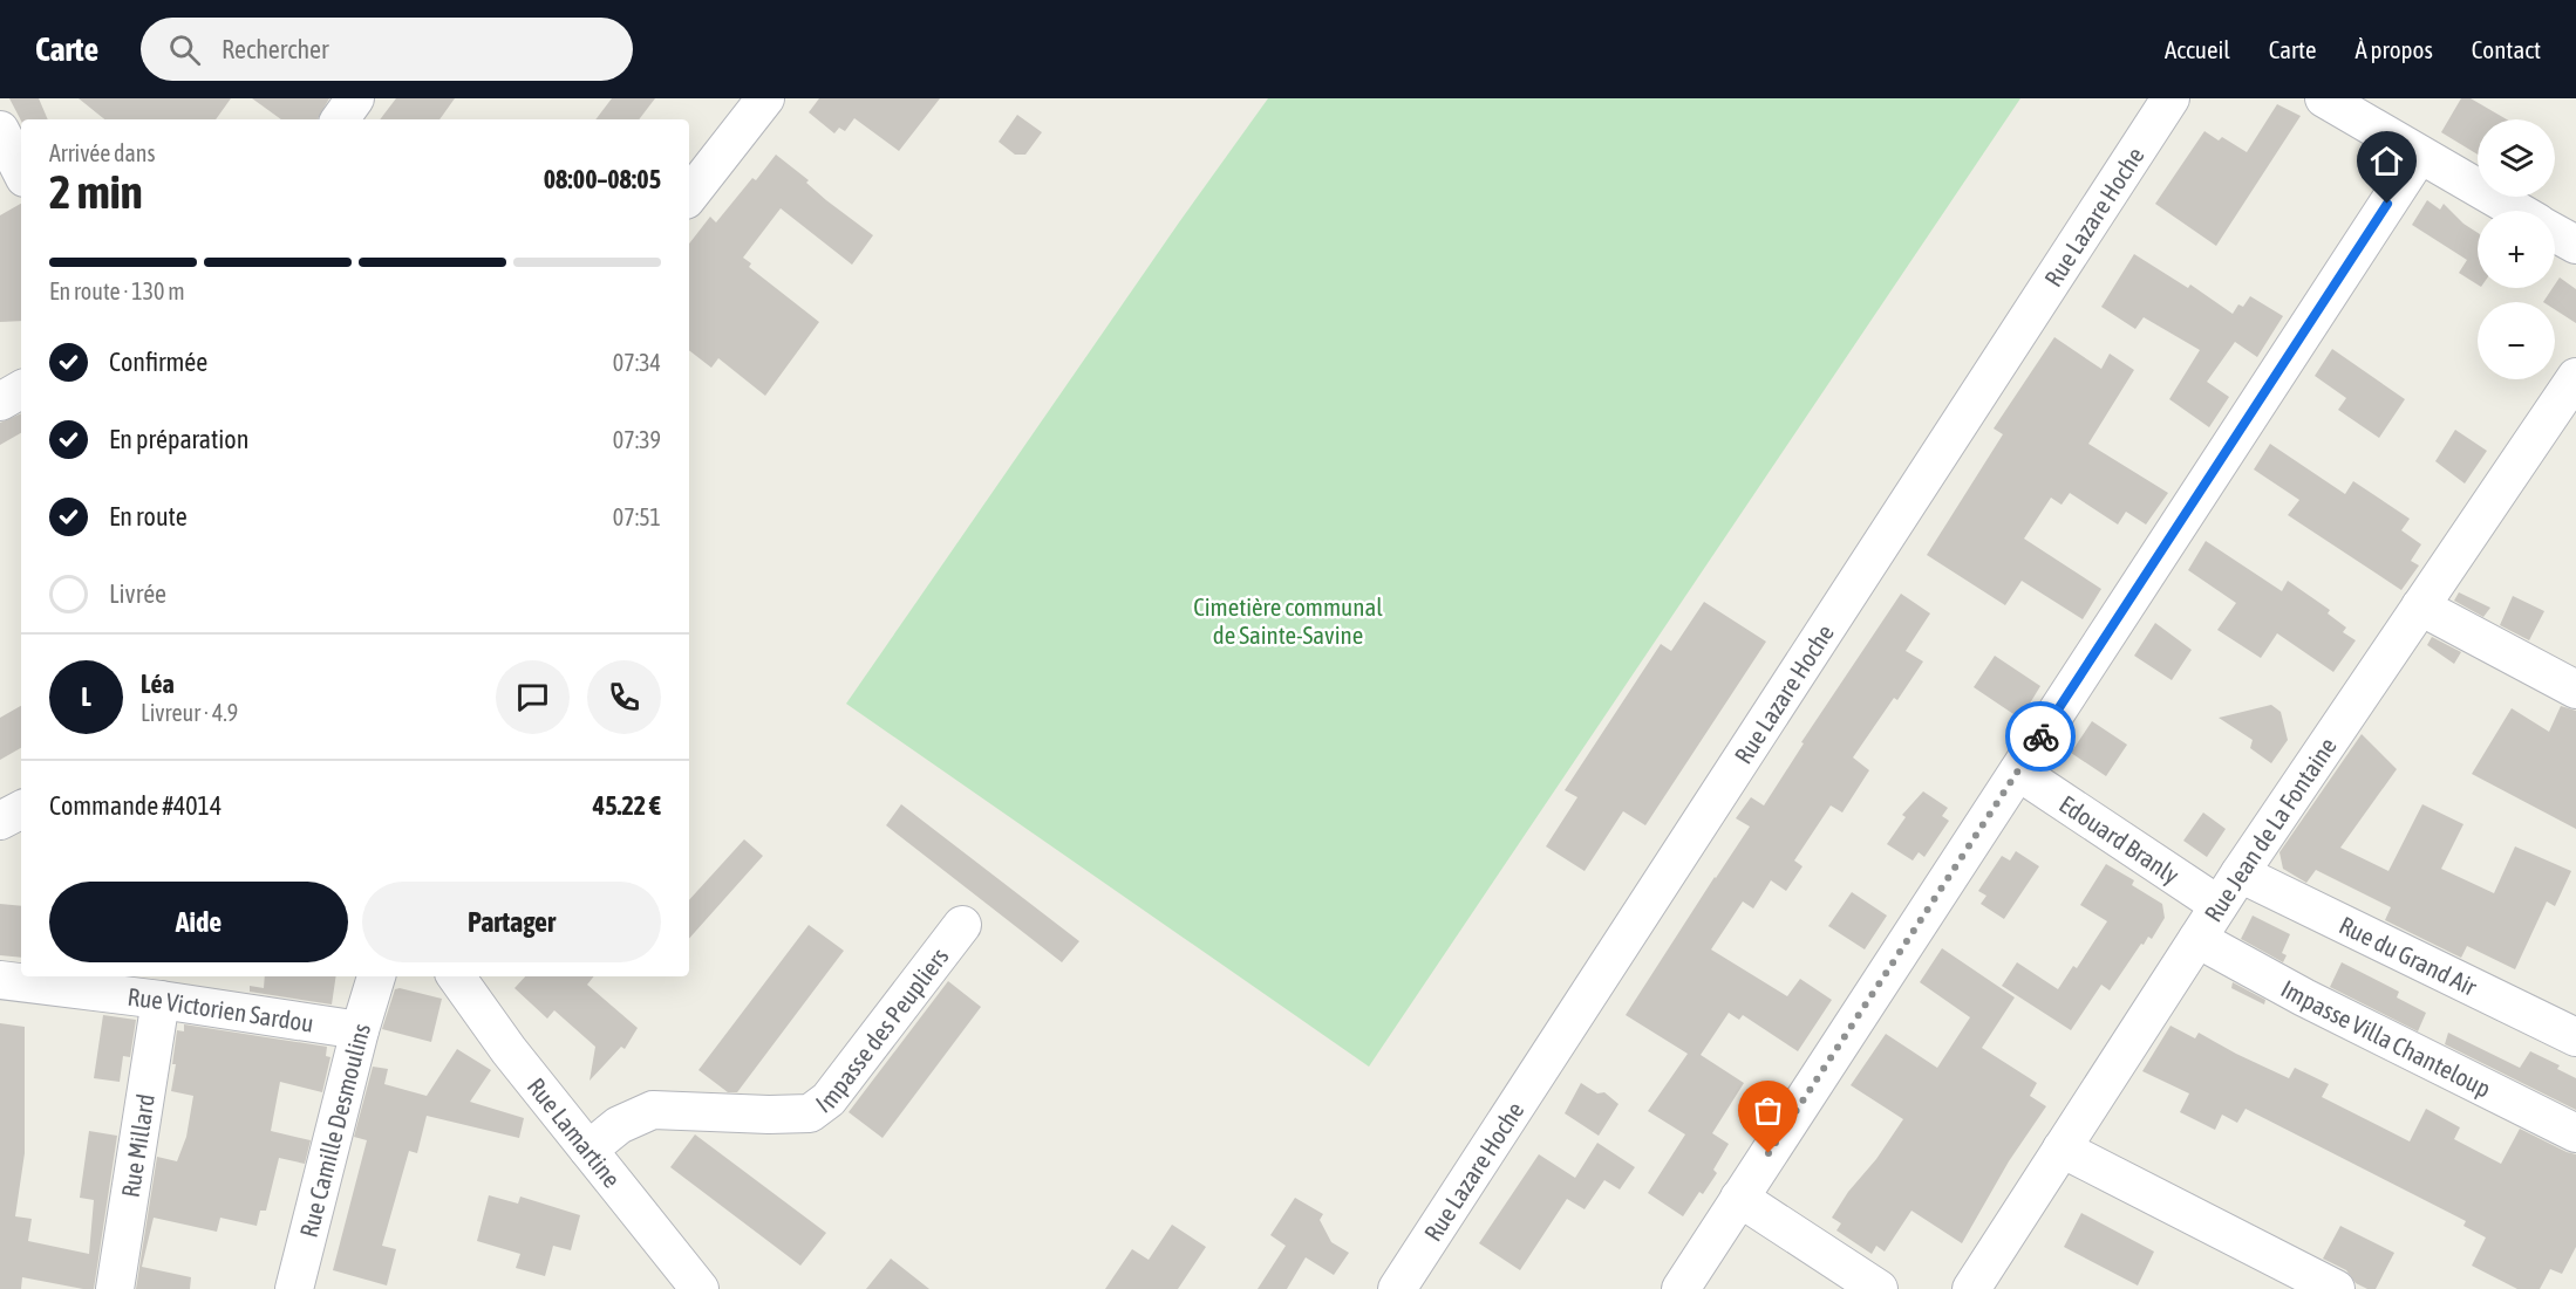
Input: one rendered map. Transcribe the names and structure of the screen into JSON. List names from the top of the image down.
{
  "streets": {
    "street": [
      "Rue Lazare Hoche",
      "Rue Jean de La Fontaine",
      "Edouard Branly",
      "Rue du Grand Air",
      "Rue Victorien Sardou",
      "Impasse des Peupliers",
      "Impasse Villa Chanteloup",
      "Rue Camille Desmoulins",
      "Rue Lamartine",
      "Rue Millard"
    ]
  },
  "crossings": [
    ["Rue Jean de La Fontaine", "Edouard Branly"],
    ["Rue Jean de La Fontaine", "Rue du Grand Air"],
    ["Rue Jean de La Fontaine", "Impasse Villa Chanteloup"],
    ["Rue Victorien Sardou", "Rue Camille Desmoulins"],
    ["Rue Victorien Sardou", "Rue Millard"],
    ["Impasse des Peupliers", "Rue Lamartine"]
  ],
  "parks": ["Cimetière communal de Sainte-Savine"],
  "page": {
    "header": "Carte",
    "search": "Rechercher",
    "nav": [
      "Accueil",
      "Carte",
      "À propos",
      "Contact"
    ],
    "map_buttons": ["+", "−"],
    "heading": ["2 min", "Arrivée dans", "08:00–08:05"],
    "panel": [
      "Léa",
      "Livreur · 4.9",
      "Commande #4014",
      "45.22 €"
    ],
    "bar": "En route · 130 m",
    "list": [
      ["Confirmée", "07:34"],
      ["En préparation", "07:39"],
      ["En route", "07:51"],
      "Livrée"
    ],
    "round": "L",
    "buttons": ["Aide", "Partager"]
  }
}
